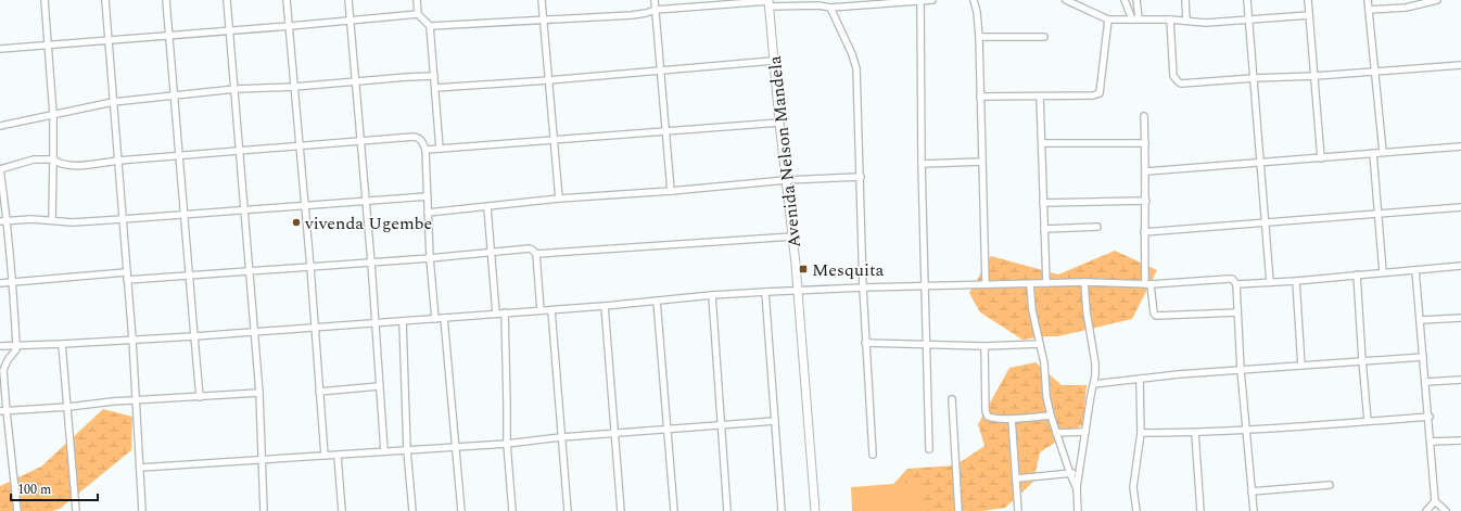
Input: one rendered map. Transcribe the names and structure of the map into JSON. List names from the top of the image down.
{
  "streets": {
    "street": ["Avenida Nelson Mandela"]
  },
  "places": {
    "other": ["vivenda Ugembe"],
    "transit": ["Mesquita"]
  },
  "scale_bar": "100 m"
}
